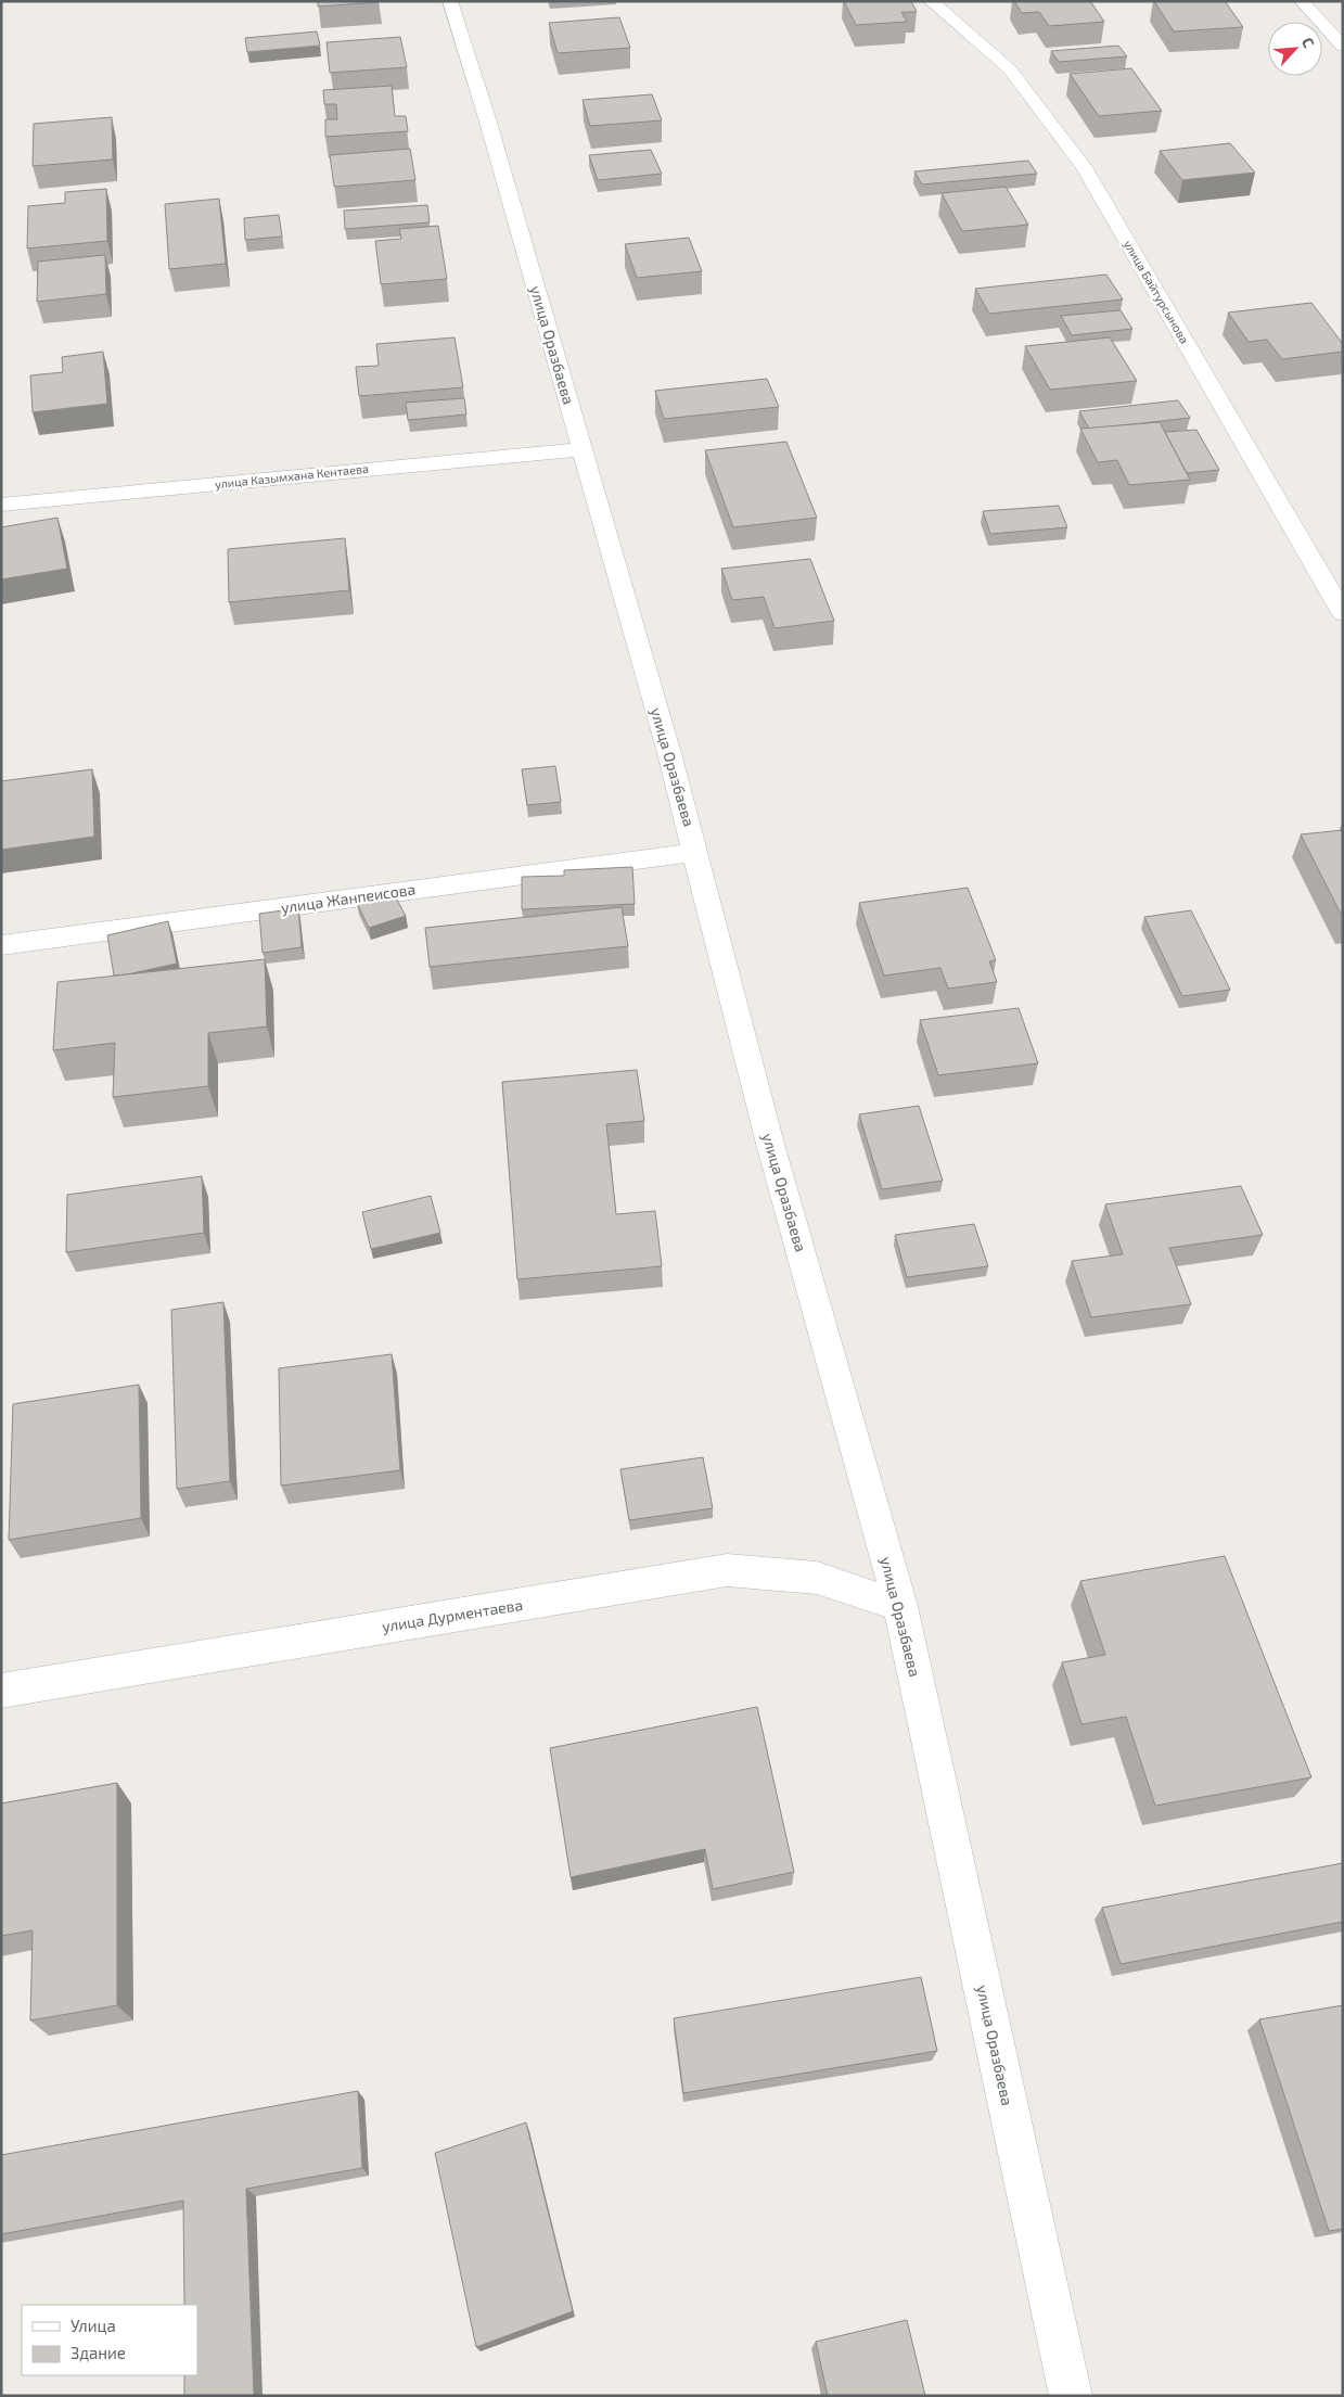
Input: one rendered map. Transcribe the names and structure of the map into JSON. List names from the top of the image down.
{
  "streets": {
    "street": [
      "улица Байтурсынова",
      "улица Оразбаева",
      "улица Казымхана Кентаева",
      "улица Жанпеисова",
      "улица Дурментаева"
    ]
  },
  "crossings": [
    ["улица Оразбаева", "улица Казымхана Кентаева"],
    ["улица Оразбаева", "улица Жанпеисова"],
    ["улица Оразбаева", "улица Дурментаева"]
  ],
  "legend": ["Улица", "Здание"],
  "north": "top right"
}
